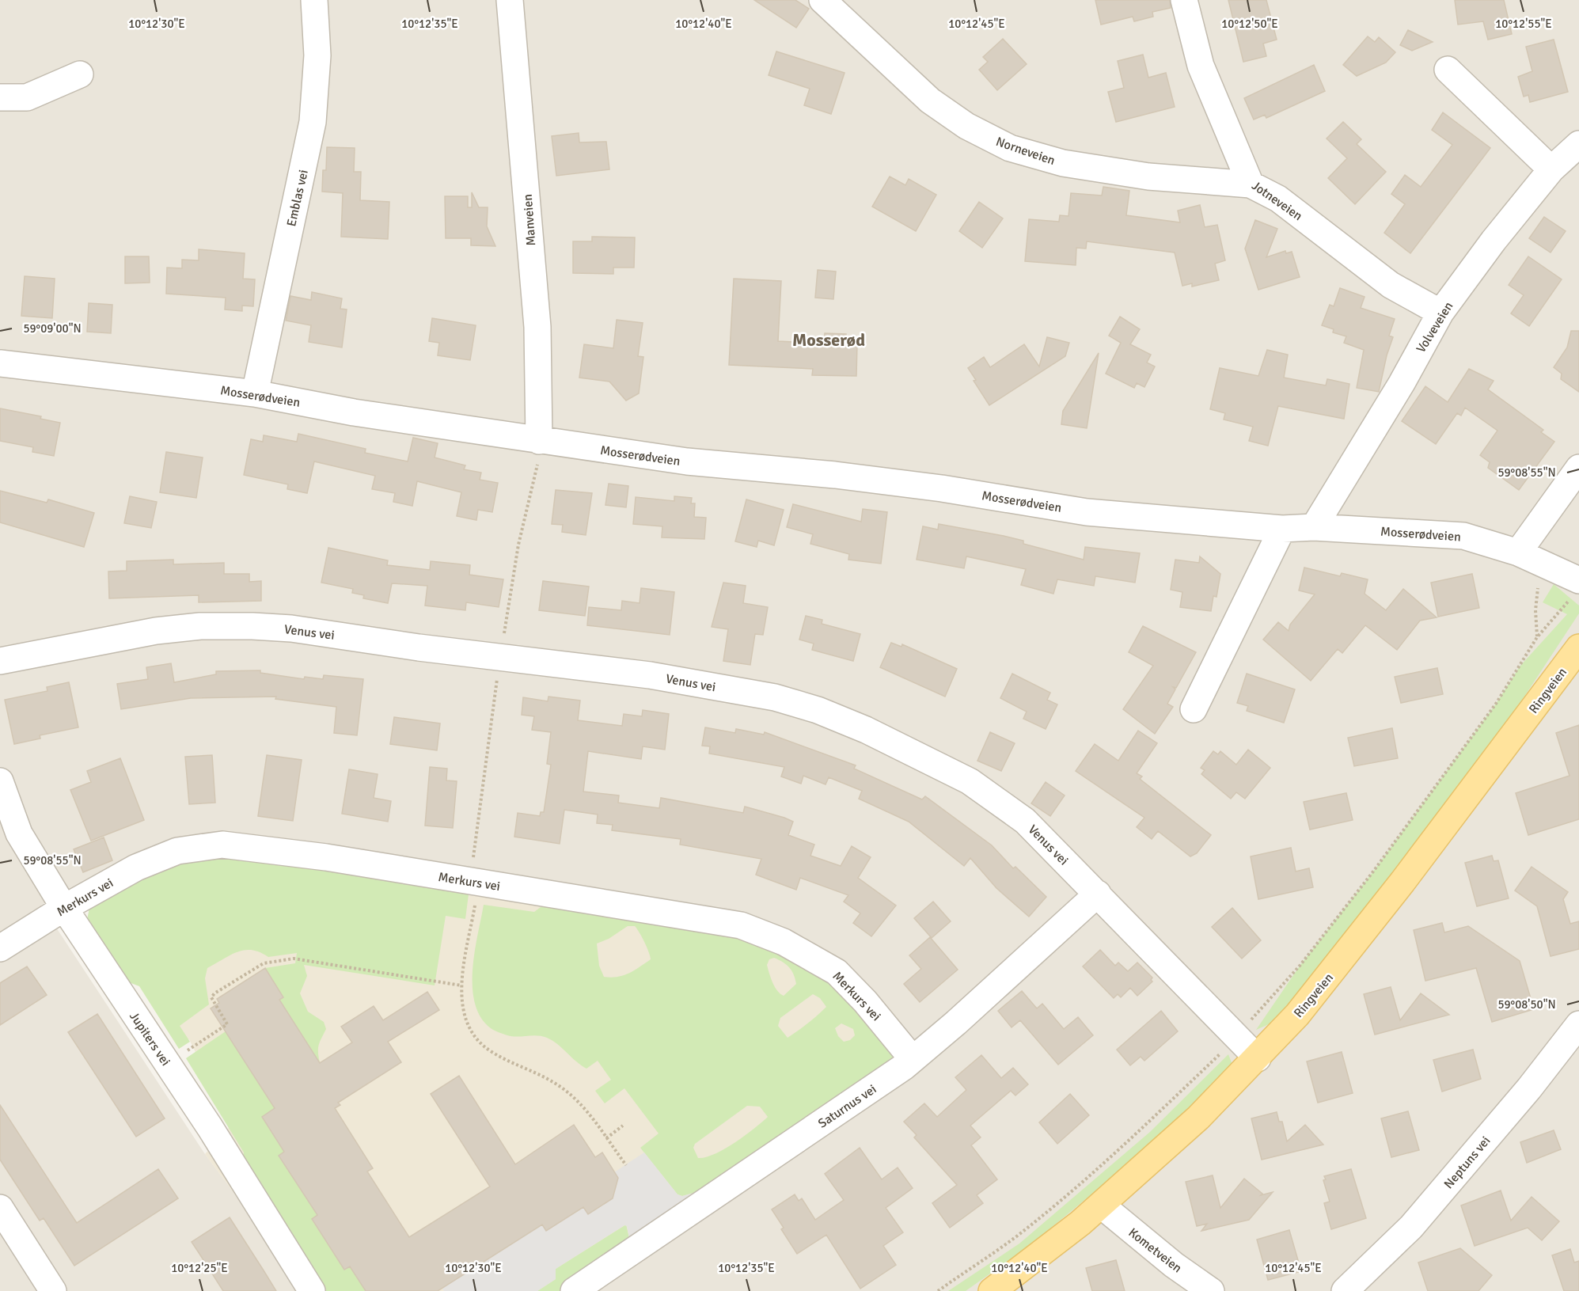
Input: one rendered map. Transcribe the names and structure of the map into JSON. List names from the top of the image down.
{
  "streets": {
    "main road": ["Ringveien"],
    "street": [
      "Norneveien",
      "Emblas vei",
      "Jotneveien",
      "Manveien",
      "Volveveien",
      "Mosserødveien",
      "Venus vei",
      "Merkurs vei",
      "Jupiters vei",
      "Saturnus vei",
      "Neptuns vei",
      "Kometveien"
    ]
  },
  "crossings": [
    ["Norneveien", "Jotneveien"],
    ["Emblas vei", "Mosserødveien"],
    ["Jotneveien", "Volveveien"],
    ["Manveien", "Mosserødveien"],
    ["Volveveien", "Mosserødveien"],
    ["Venus vei", "Ringveien"],
    ["Venus vei", "Saturnus vei"],
    ["Ringveien", "Kometveien"],
    ["Merkurs vei", "Jupiters vei"],
    ["Merkurs vei", "Saturnus vei"]
  ],
  "districts": ["Mosserød"],
  "coordinates": [
    "10°12'30\"E",
    "10°12'40\"E",
    "10°12'50\"E",
    "10°12'55\"E",
    "10°12'35\"E",
    "10°12'45\"E",
    "59°09'00\"N",
    "59°08'55\"N",
    "59°08'50\"N",
    "10°12'25\"E"
  ]
}
